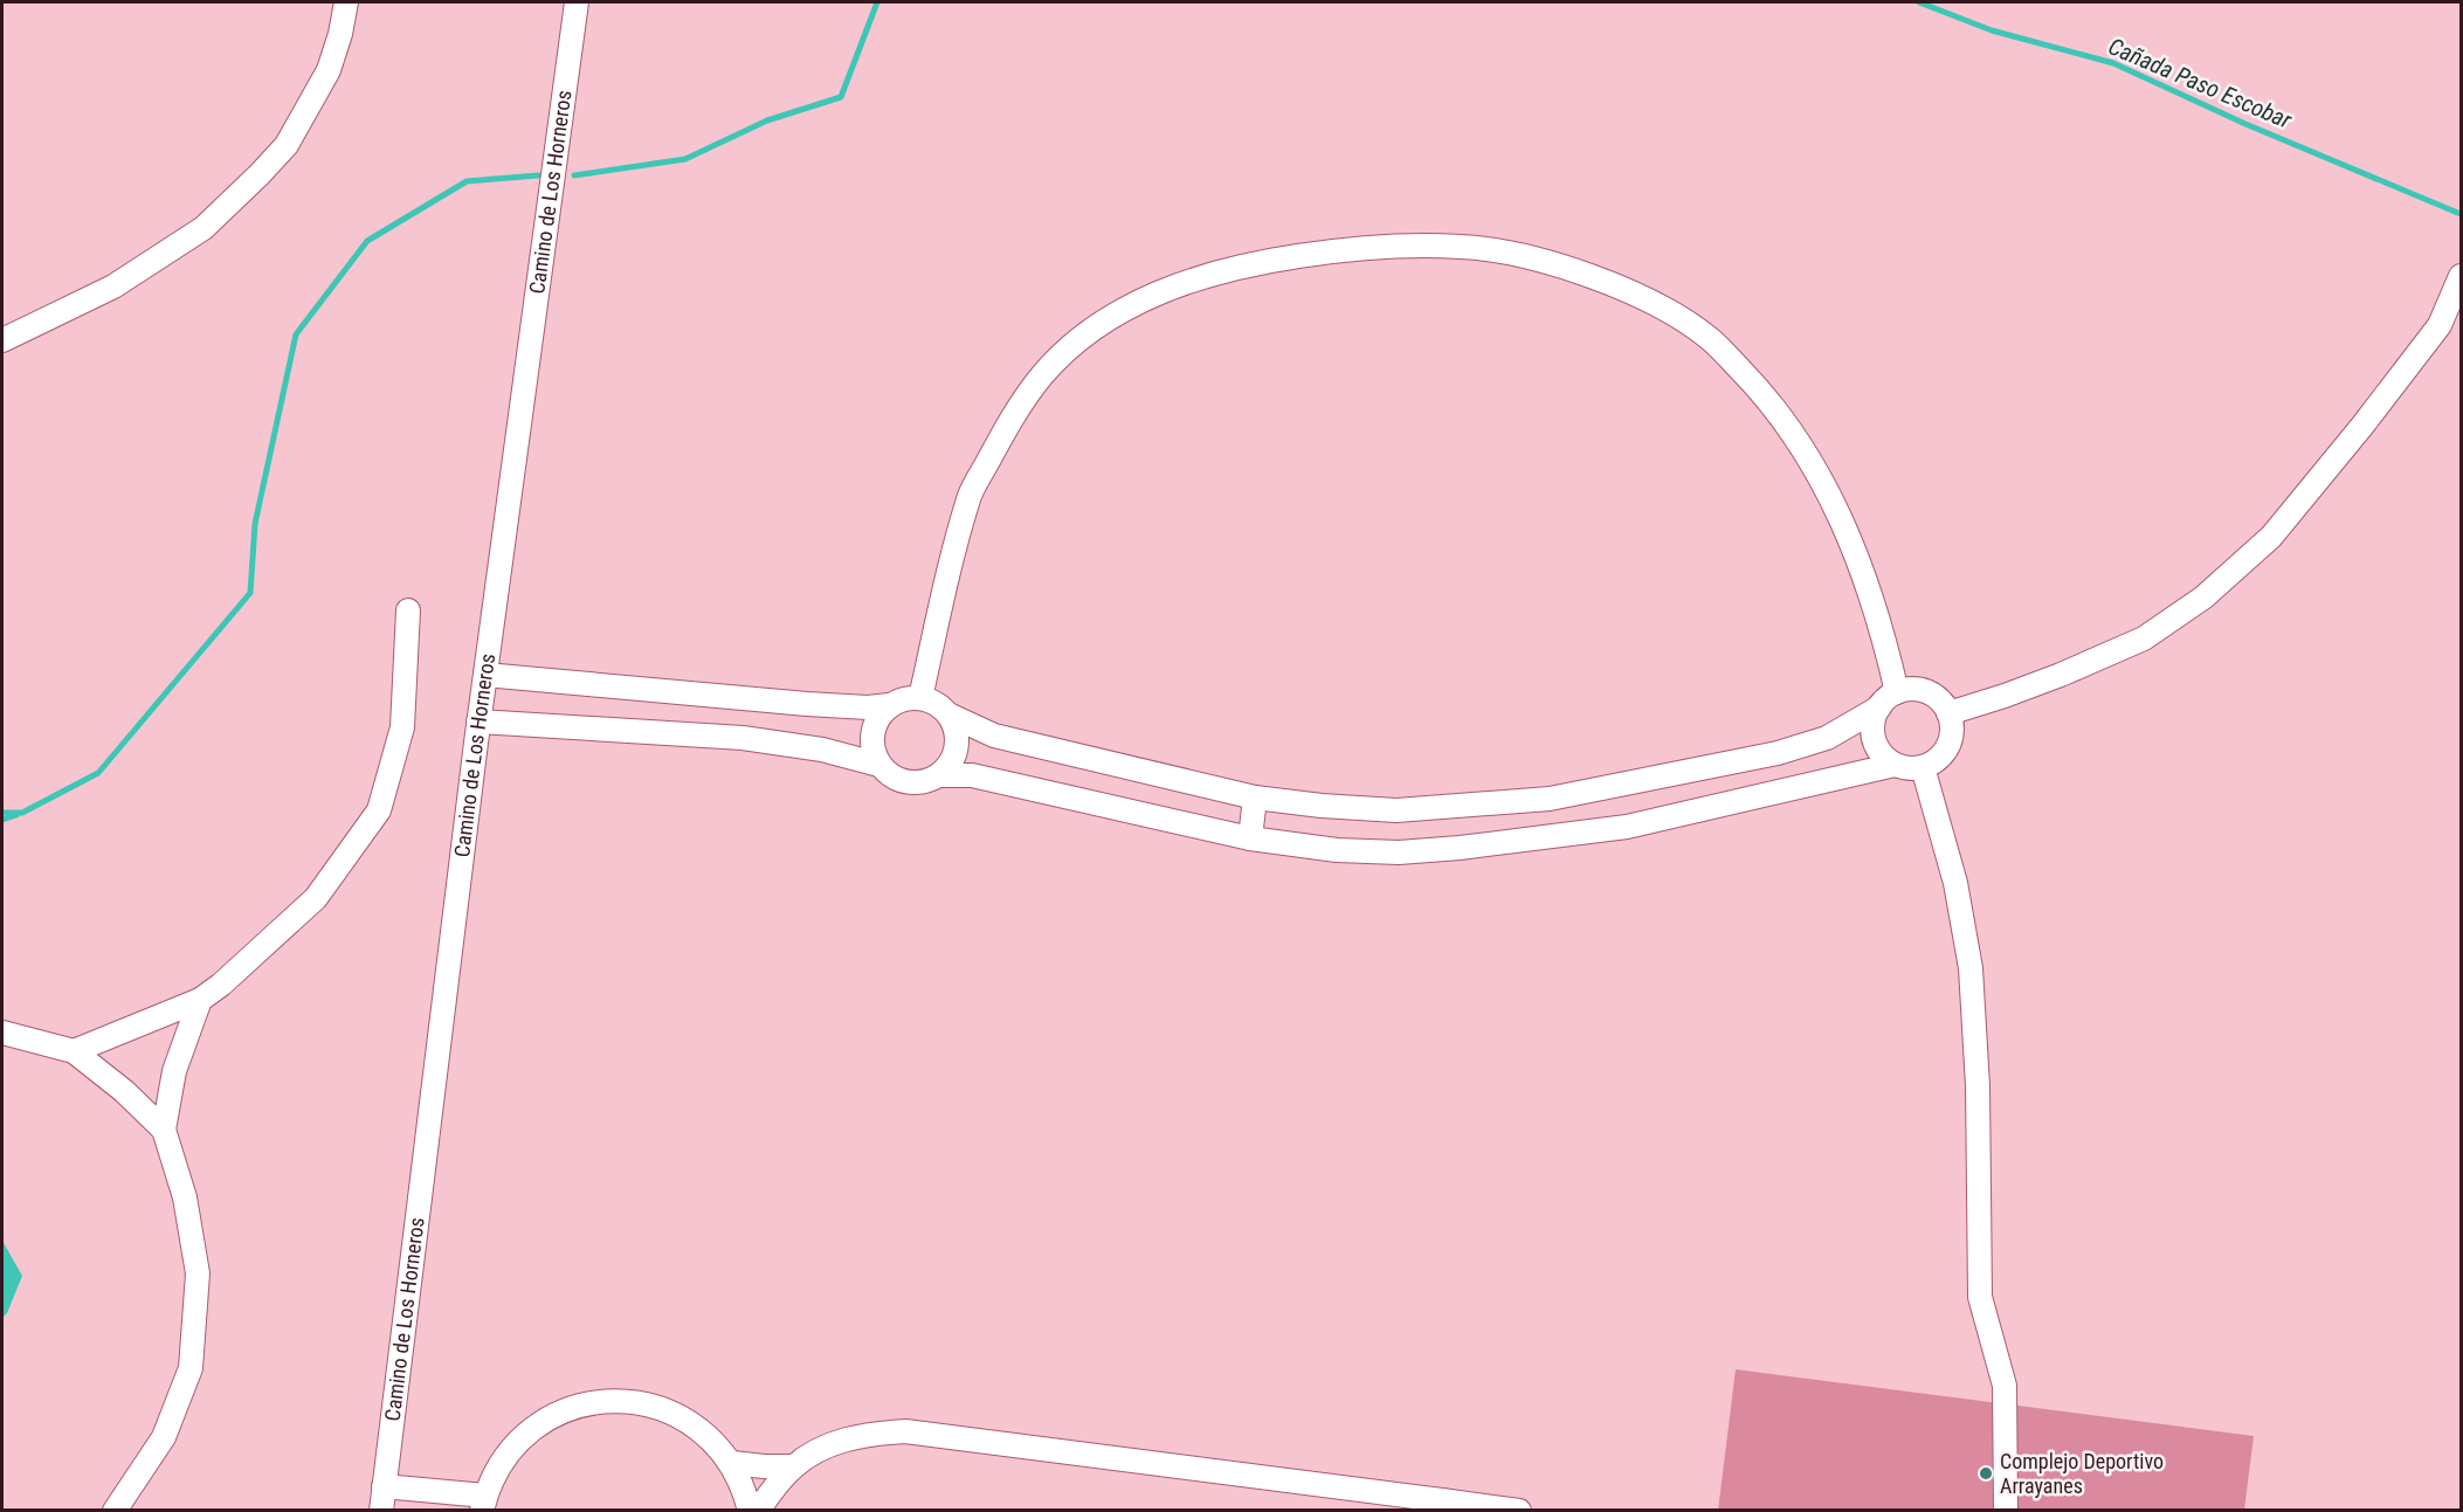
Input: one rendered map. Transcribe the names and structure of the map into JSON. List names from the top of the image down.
{
  "streets": {
    "street": ["Camino de Los Horneros"]
  },
  "water": ["Cañada Paso Escobar"],
  "places": ["Complejo Deportivo Arrayanes"]
}
